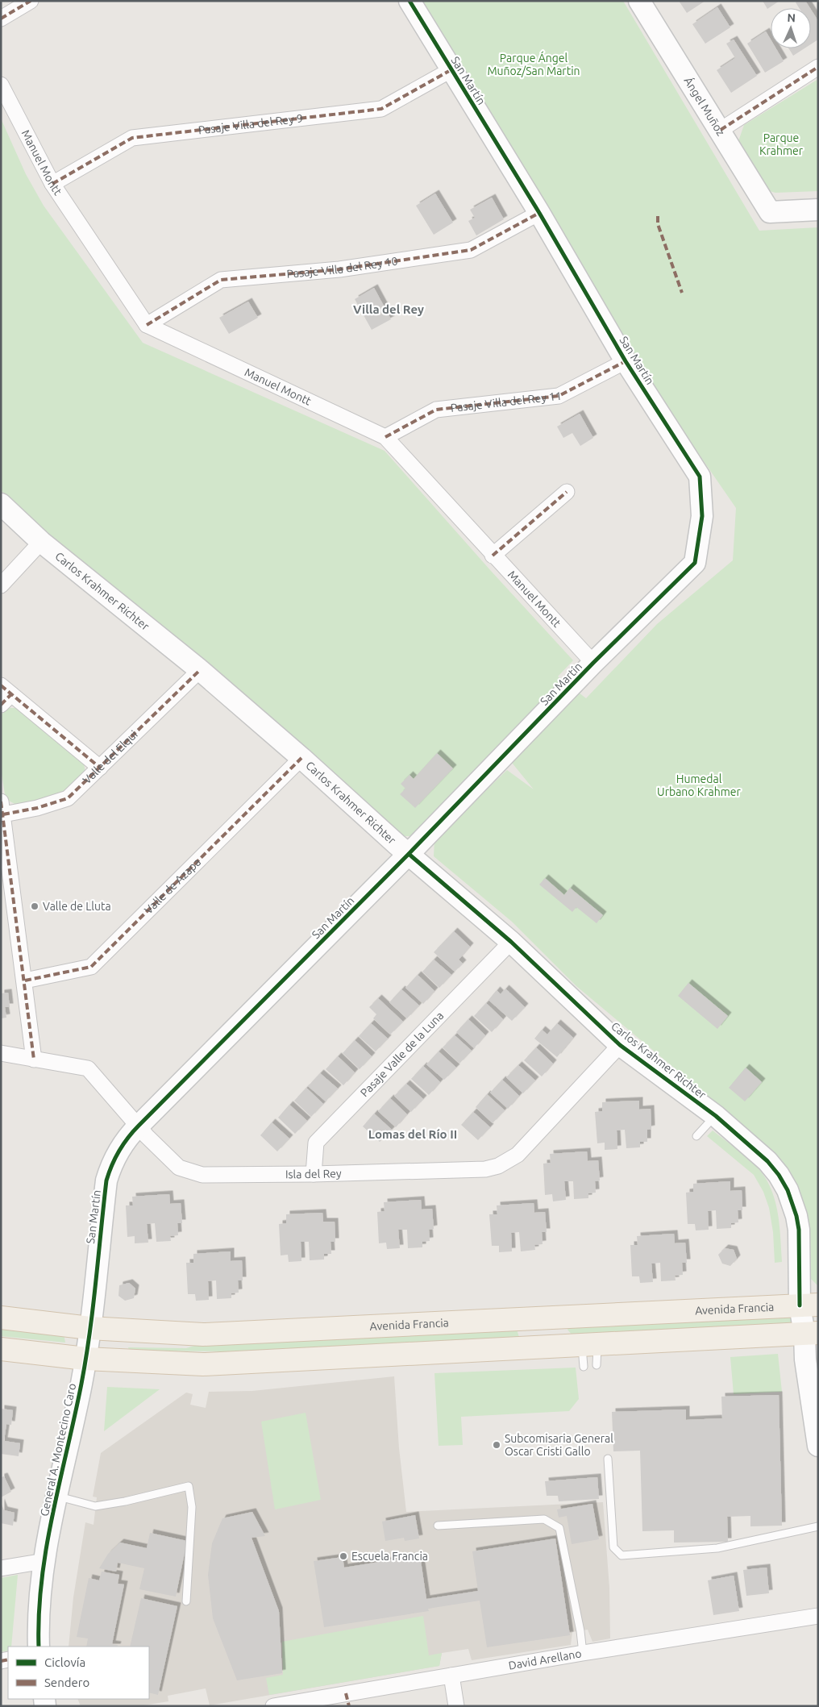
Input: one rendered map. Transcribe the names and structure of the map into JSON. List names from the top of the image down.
{
  "streets": {
    "main road": ["Avenida Francia"],
    "street": [
      "San Martín",
      "Ángel Muñoz",
      "Pasaje Villa del Rey 9",
      "Manuel Montt",
      "Pasaje Villa del Rey 10",
      "Pasaje Villa del Rey 11",
      "Carlos Krahmer Richter",
      "Valle del Elqui",
      "Valle de Azapa",
      "Pasaje Valle de la Luna",
      "Isla del Rey",
      "General A. Montecino Caro",
      "David Arellano"
    ]
  },
  "crossings": [
    ["San Martín", "Pasaje Villa del Rey 9"],
    ["San Martín", "Manuel Montt"],
    ["San Martín", "Pasaje Villa del Rey 10"],
    ["San Martín", "Pasaje Villa del Rey 11"],
    ["San Martín", "Carlos Krahmer Richter"],
    ["San Martín", "Isla del Rey"],
    ["San Martín", "Avenida Francia"],
    ["San Martín", "General A. Montecino Caro"],
    ["Pasaje Villa del Rey 9", "Manuel Montt"],
    ["Manuel Montt", "Pasaje Villa del Rey 10"],
    ["Manuel Montt", "Pasaje Villa del Rey 11"],
    ["Carlos Krahmer Richter", "Valle del Elqui"],
    ["Carlos Krahmer Richter", "Valle de Azapa"],
    ["Carlos Krahmer Richter", "Pasaje Valle de la Luna"],
    ["Carlos Krahmer Richter", "Isla del Rey"],
    ["Carlos Krahmer Richter", "Avenida Francia"],
    ["Pasaje Valle de la Luna", "Isla del Rey"],
    ["Avenida Francia", "General A. Montecino Caro"]
  ],
  "districts": ["Villa del Rey", "Lomas del Río II"],
  "parks": ["Parque Ángel Muñoz/San Martin", "Parque Krahmer", "Humedal Urbano Krahmer"],
  "places": ["Valle de Lluta", "Subcomisaria General Oscar Cristi Gallo", "Escuela Francia"],
  "legend": ["Ciclovía", "Sendero"],
  "north": "top"
}
